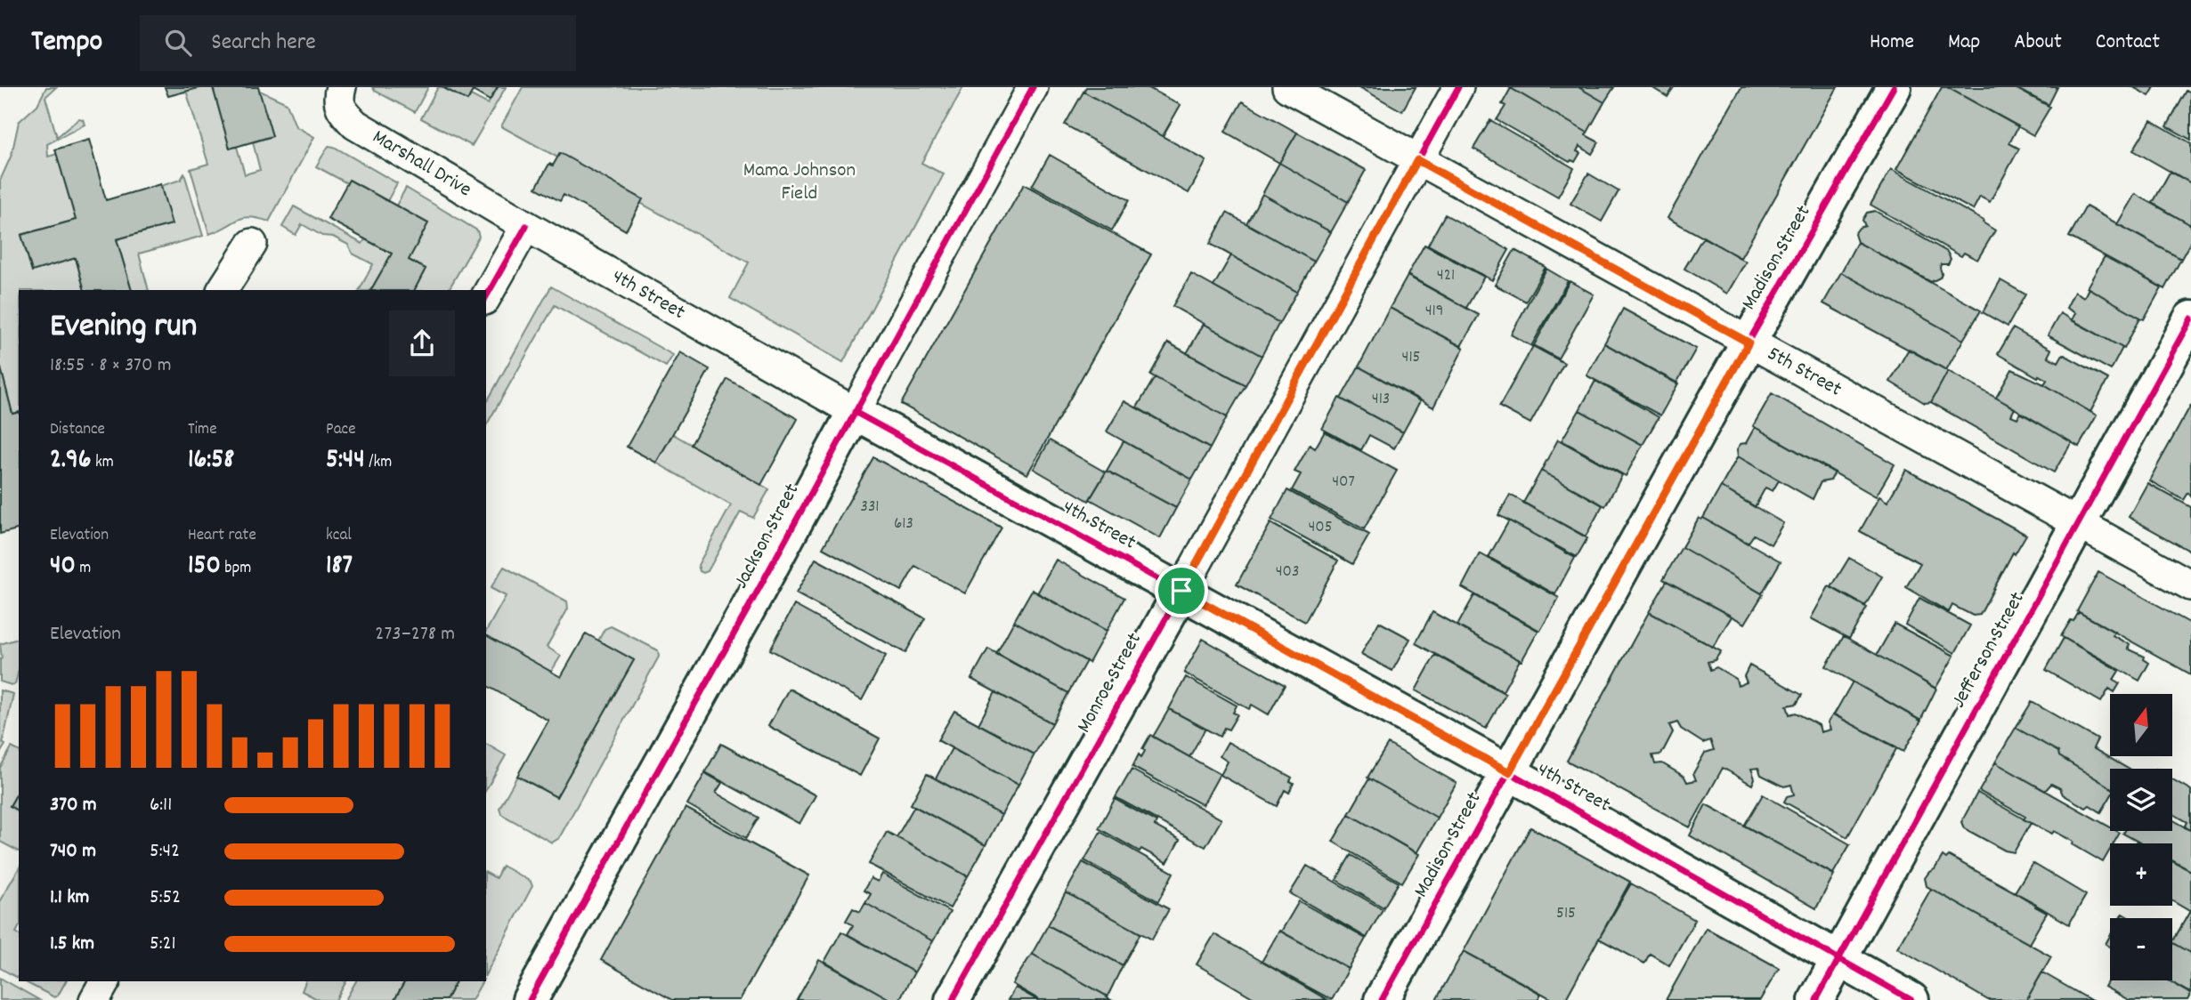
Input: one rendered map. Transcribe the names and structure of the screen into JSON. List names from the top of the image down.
{
  "streets": {
    "street": [
      "Marshall Drive",
      "Madison Street",
      "4th Street",
      "5th Street",
      "Jackson Street",
      "Jefferson Street",
      "Monroe Street"
    ]
  },
  "crossings": [
    ["Marshall Drive", "4th Street"],
    ["Madison Street", "4th Street"],
    ["Madison Street", "5th Street"],
    ["4th Street", "Jackson Street"],
    ["4th Street", "Jefferson Street"],
    ["4th Street", "Monroe Street"],
    ["5th Street", "Jefferson Street"],
    ["5th Street", "Monroe Street"]
  ],
  "parks": ["Mama Johnson Field"],
  "house_numbers": [
    "421",
    "419",
    "415",
    "413",
    "407",
    "331",
    "613",
    "405",
    "403",
    "515"
  ],
  "north": "top",
  "page": {
    "header": "Tempo",
    "search": "Search here",
    "nav": [
      "Home",
      "Map",
      "About",
      "Contact"
    ],
    "heading": ["Evening run", "18:55 · 8 × 370 m"],
    "stats": [
      ["Distance", "2.96 km"],
      ["Time", "16:58"],
      ["Pace", "5:44 /km"],
      ["Elevation", "40 m"],
      ["Heart rate", "150 bpm"],
      ["kcal", "187"]
    ],
    "chart": ["Elevation", "273–278 m"],
    "map_buttons": ["+", "−"],
    "list": [
      {
        "name": "370 m",
        "note": "6:11"
      },
      {
        "name": "740 m",
        "note": "5:42"
      },
      {
        "name": "1.1 km",
        "note": "5:52"
      },
      {
        "name": "1.5 km",
        "note": "5:21"
      }
    ]
  }
}
